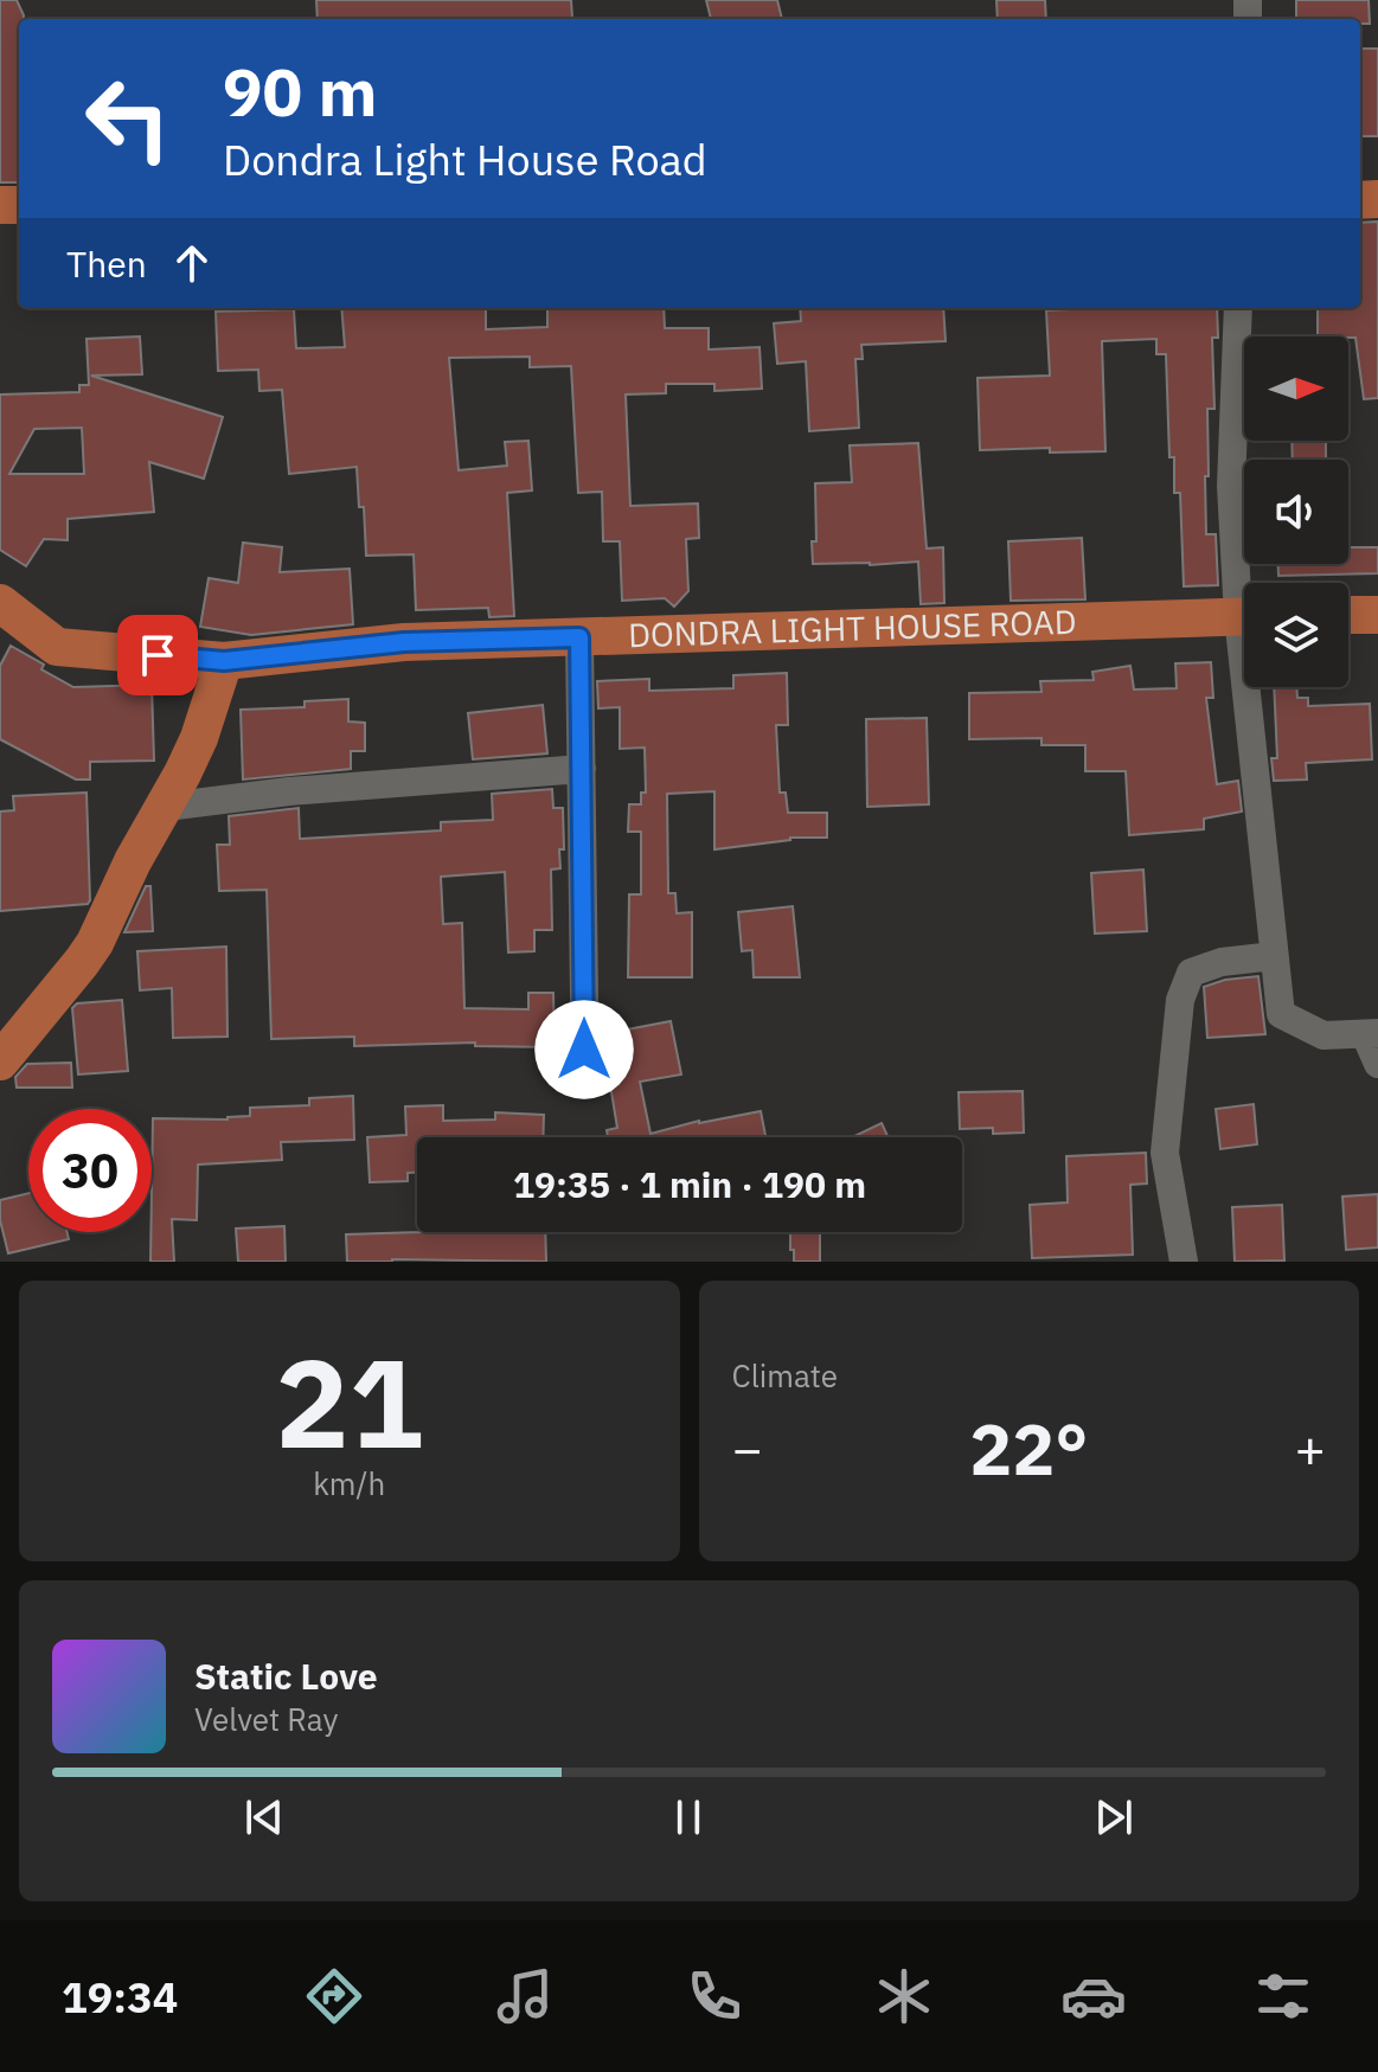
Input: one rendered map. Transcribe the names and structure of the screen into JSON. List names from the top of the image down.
{
  "streets": {
    "main road": ["DONDRA LIGHT HOUSE ROAD"]
  },
  "north": "right",
  "page": {
    "turn": ["90 m", "Dondra Light House Road"],
    "then": "Then",
    "limit": "30",
    "trip": "19:35 · 1 min · 190 m",
    "tile": [
      ["21", "km/h"],
      "Climate"
    ],
    "heat": ["−", "22°", "+"],
    "song": ["Static Love", "Velvet Ray"],
    "tabs": "19:34"
  }
}
